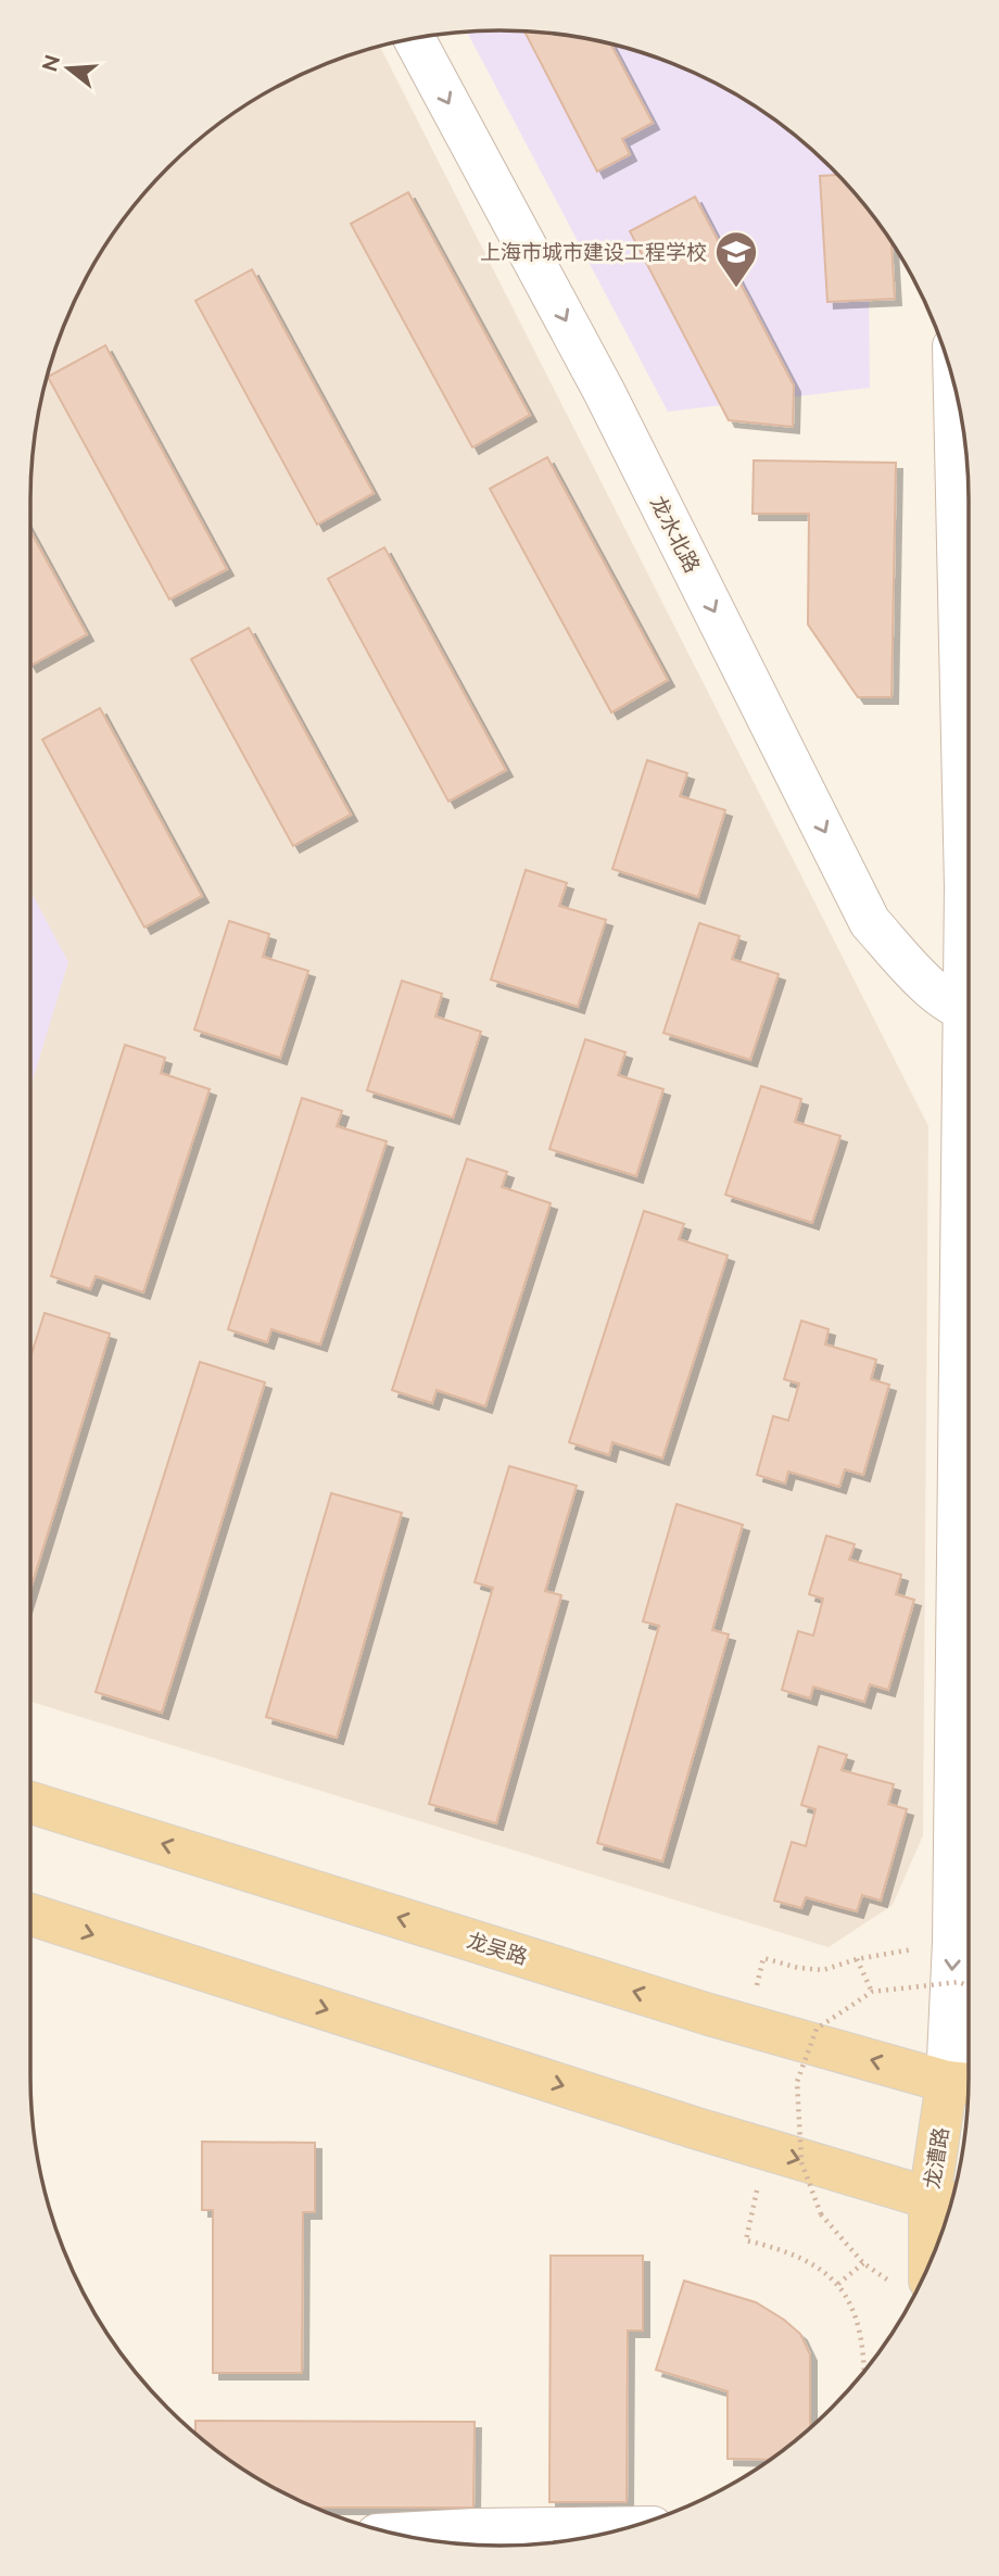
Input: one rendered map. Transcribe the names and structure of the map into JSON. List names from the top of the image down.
{
  "streets": {
    "main road": ["龙水北路", "龙吴路", "龙漕路"]
  },
  "crossings": [
    ["龙吴路", "龙漕路"]
  ],
  "one_way": ["龙水北路"],
  "places": {
    "school or university": ["上海市城市建设工程学校"]
  },
  "north": "left"
}
